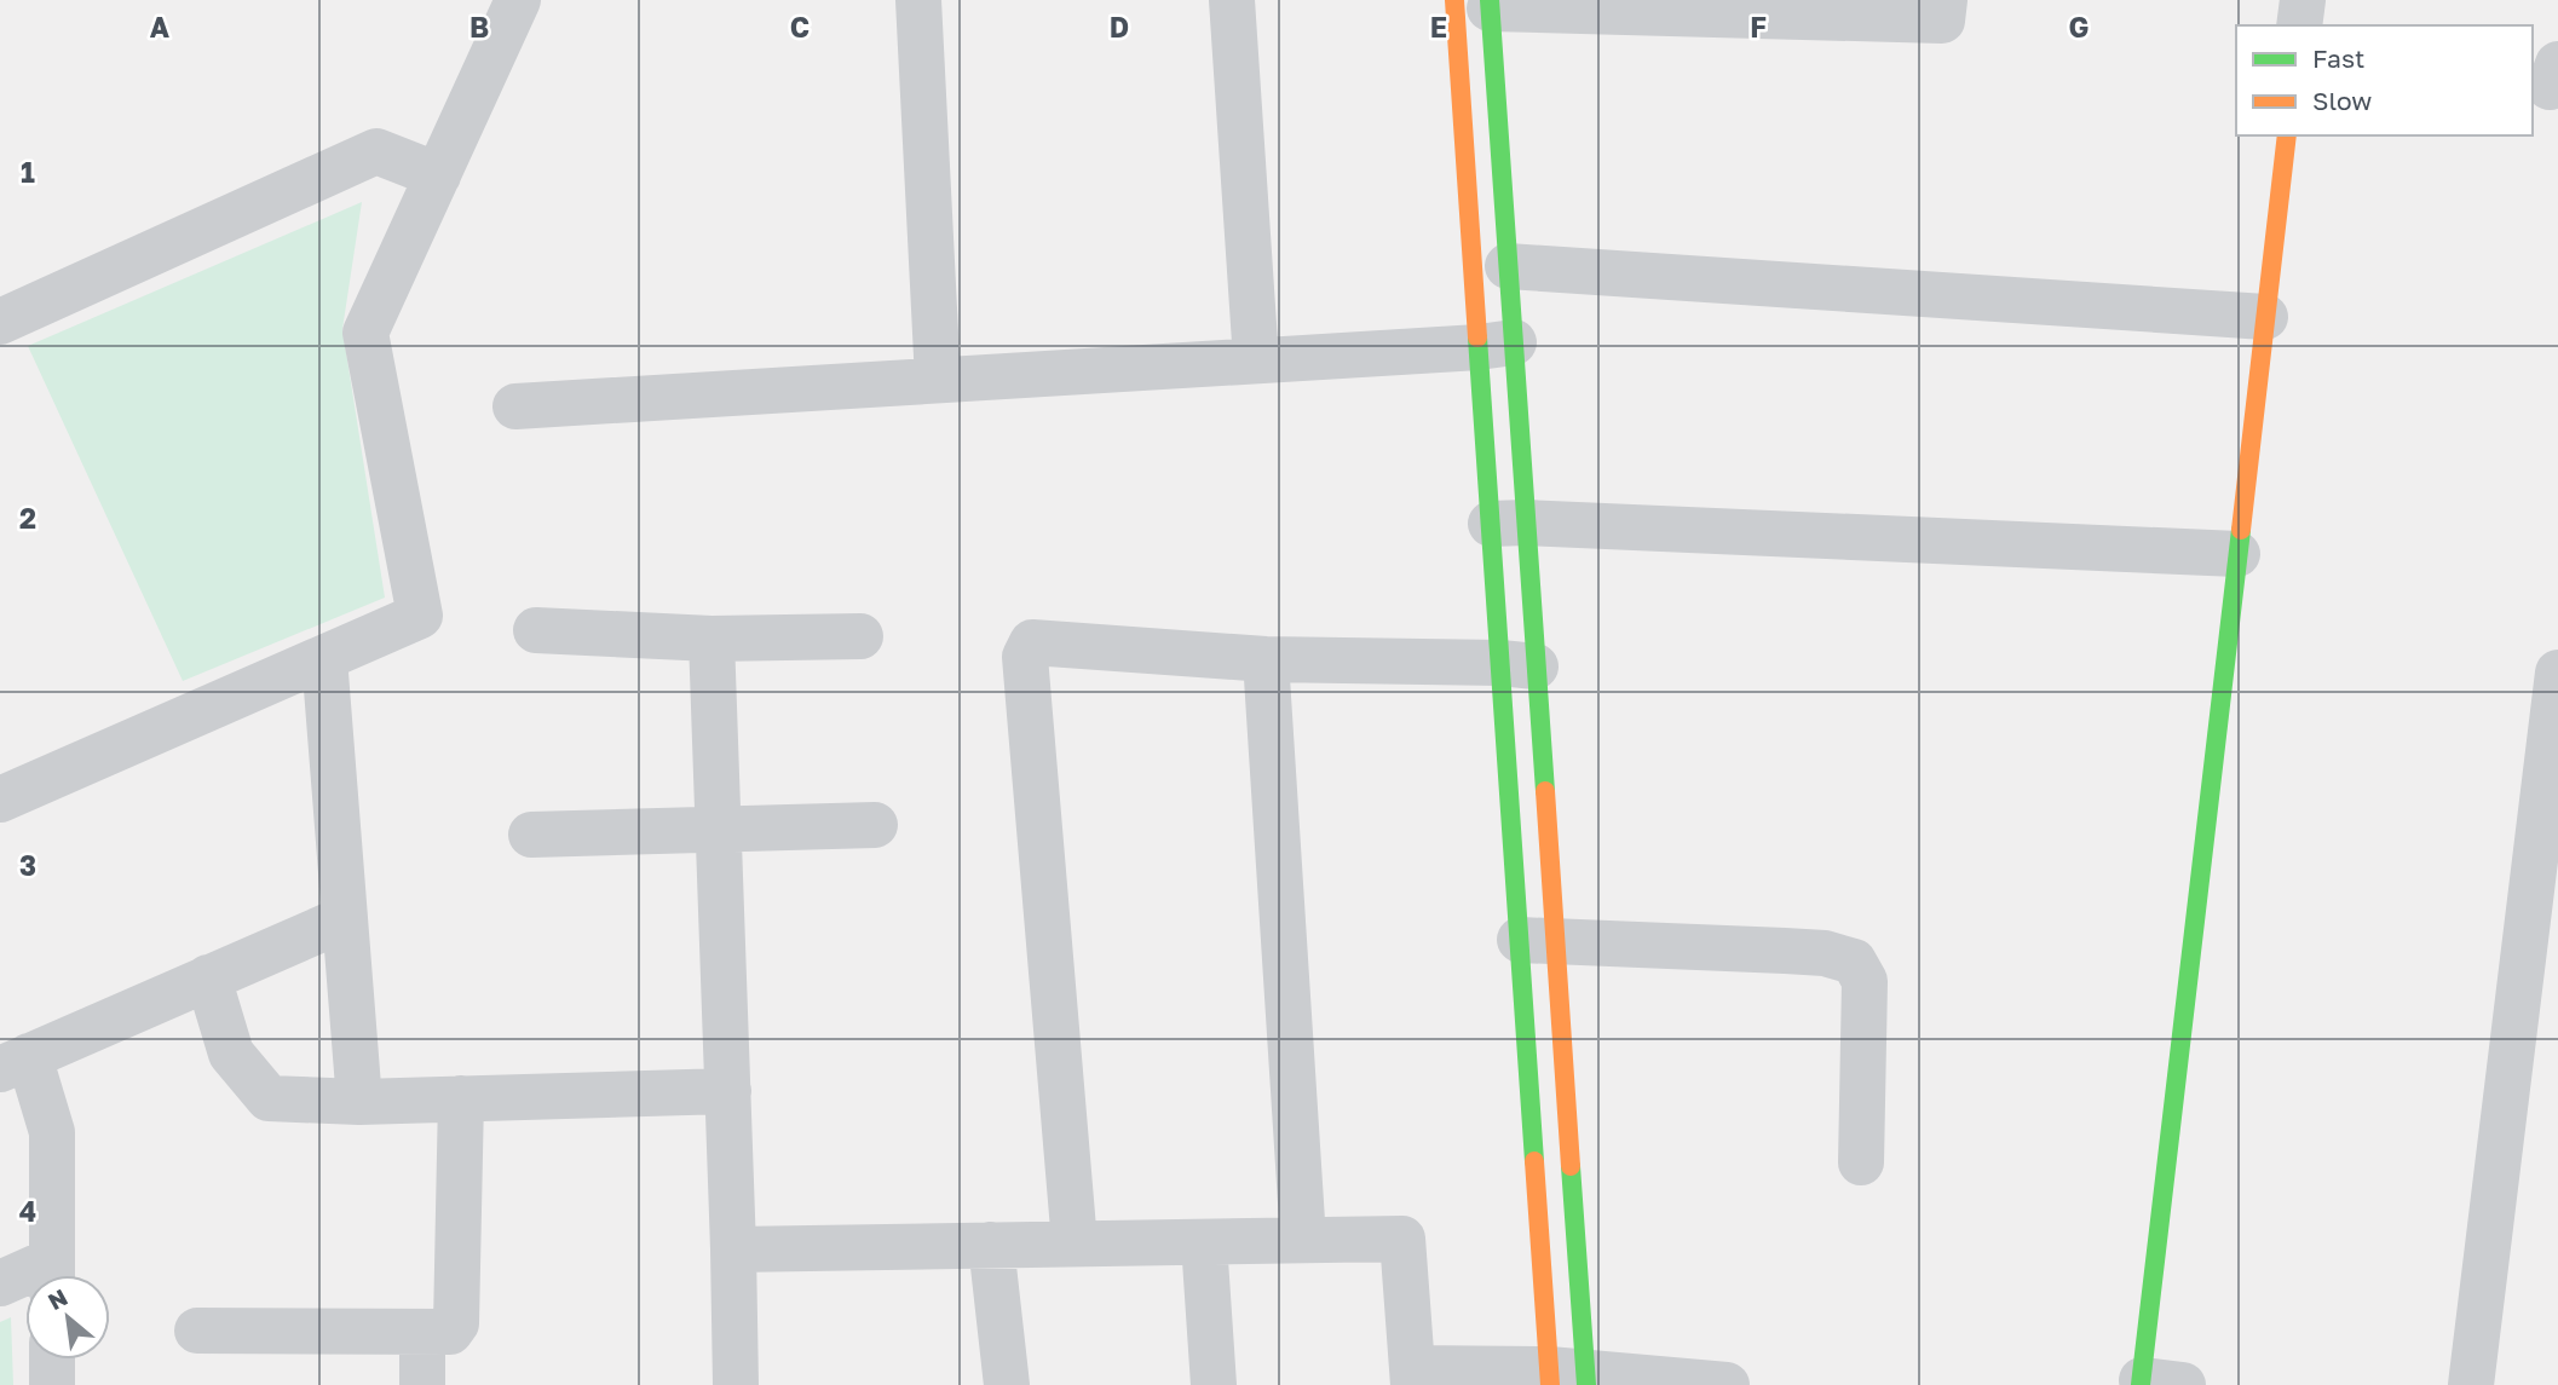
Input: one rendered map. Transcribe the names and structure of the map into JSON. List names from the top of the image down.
{
  "legend": ["Fast", "Slow"],
  "north": "top left",
  "grid": {
    "columns": [
      "A",
      "B",
      "C",
      "D",
      "E",
      "F",
      "G"
    ],
    "rows": [
      "1",
      "2",
      "3",
      "4"
    ]
  }
}
